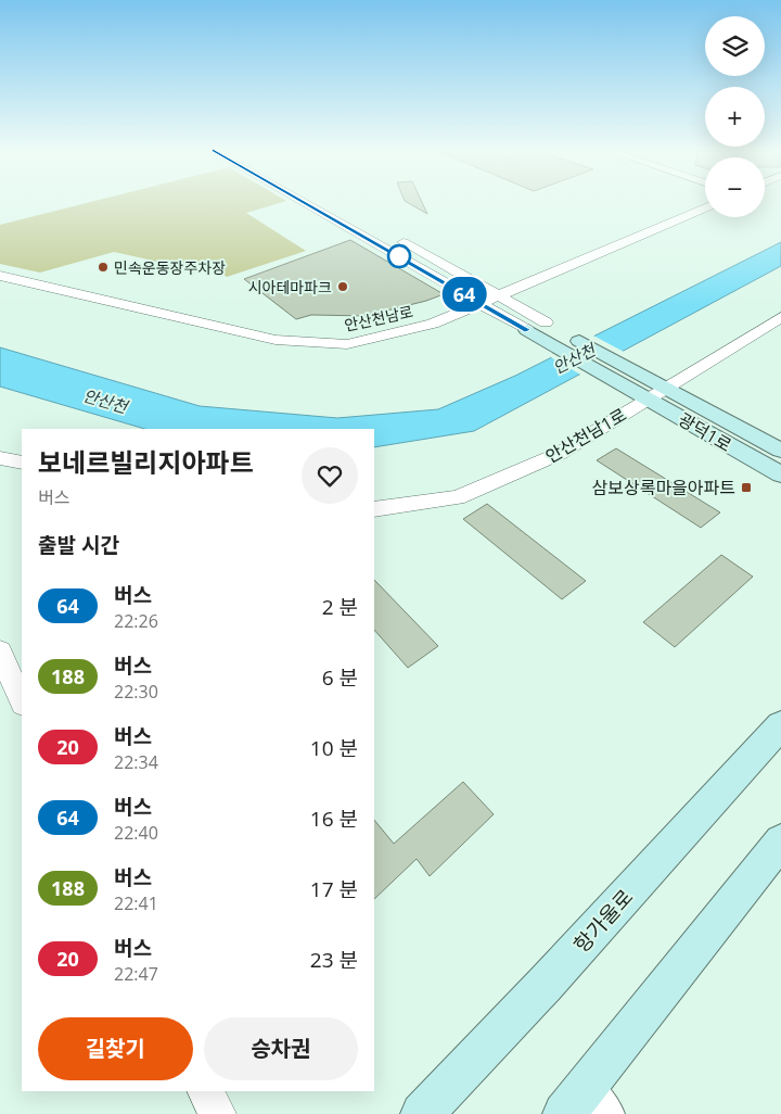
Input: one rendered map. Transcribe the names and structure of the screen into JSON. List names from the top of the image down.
{
  "streets": {
    "main road": ["광덕1로", "항가울로"],
    "street": ["안산천남로", "안산천남1로"]
  },
  "crossings": [
    ["광덕1로", "안산천남1로"]
  ],
  "water": ["안산천"],
  "places": {
    "other": ["민속운동장주차장", "시아테마파크"],
    "transit": ["삼보상록마을아파트"]
  },
  "lines": ["bus line 64"],
  "page": {
    "on_map": "64",
    "map_buttons": ["+", "−"],
    "heading": [
      ["보네르빌리지아파트", "버스"],
      "출발 시간"
    ],
    "list": [
      {
        "mark": "64",
        "name": "버스",
        "note": "22:26",
        "value": "2 분"
      },
      {
        "mark": "188",
        "name": "버스",
        "note": "22:30",
        "value": "6 분"
      },
      {
        "mark": "20",
        "name": "버스",
        "note": "22:34",
        "value": "10 분"
      },
      {
        "mark": "64",
        "name": "버스",
        "note": "22:40",
        "value": "16 분"
      },
      {
        "mark": "188",
        "name": "버스",
        "note": "22:41",
        "value": "17 분"
      },
      {
        "mark": "20",
        "name": "버스",
        "note": "22:47",
        "value": "23 분"
      }
    ],
    "buttons": ["길찾기", "승차권"]
  }
}
